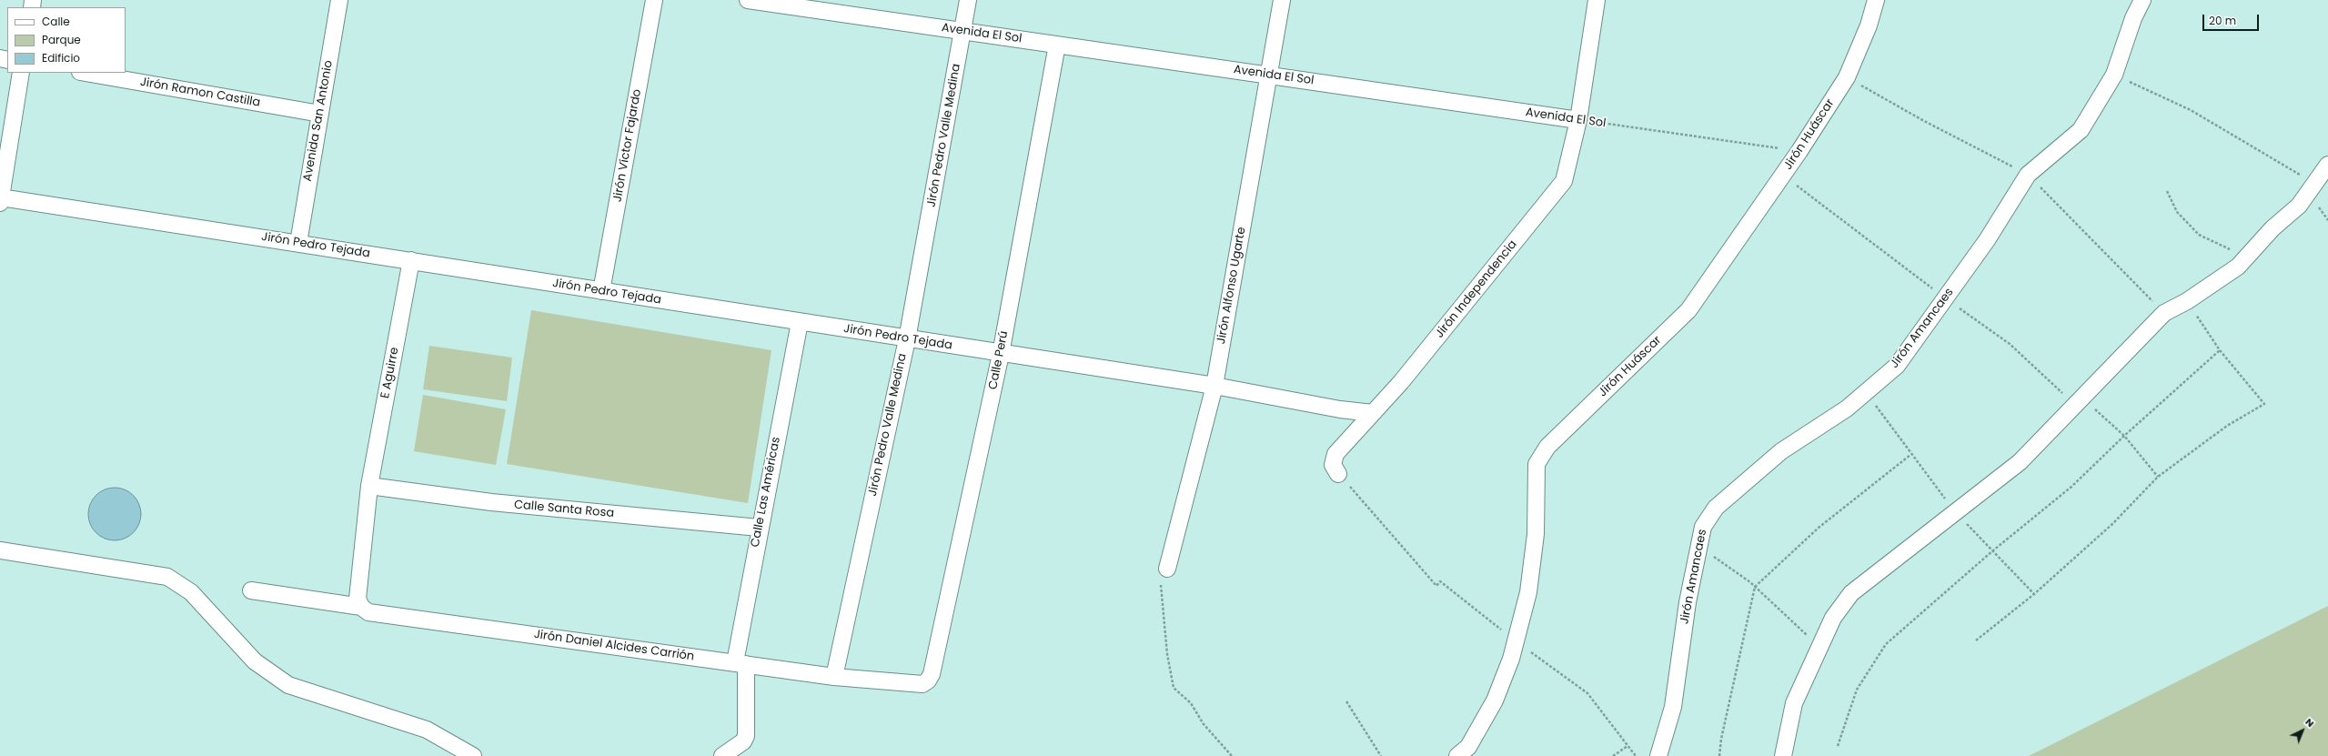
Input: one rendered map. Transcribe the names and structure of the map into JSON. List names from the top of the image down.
{
  "streets": {
    "street": [
      "Avenida El Sol",
      "Jirón Ramon Castilla",
      "Avenida San Antonio",
      "Jirón Huáscar",
      "Jirón Pedro Valle Medina",
      "Jirón Víctor Fajardo",
      "Jirón Pedro Tejada",
      "Jirón Alfonso Ugarte",
      "Jirón Independencia",
      "Jirón Amancaes",
      "Calle Perú",
      "E Aguirre",
      "Calle Las Américas",
      "Calle Santa Rosa",
      "Jirón Daniel Alcides Carrión"
    ]
  },
  "crossings": [
    ["Avenida El Sol", "Jirón Huáscar"],
    ["Avenida El Sol", "Jirón Pedro Valle Medina"],
    ["Avenida El Sol", "Jirón Alfonso Ugarte"],
    ["Avenida El Sol", "Jirón Independencia"],
    ["Avenida El Sol", "Calle Perú"],
    ["Jirón Ramon Castilla", "Avenida San Antonio"],
    ["Avenida San Antonio", "Jirón Pedro Tejada"],
    ["Jirón Pedro Valle Medina", "Jirón Pedro Tejada"],
    ["Jirón Pedro Valle Medina", "Jirón Daniel Alcides Carrión"],
    ["Jirón Víctor Fajardo", "Jirón Pedro Tejada"],
    ["Jirón Pedro Tejada", "Jirón Alfonso Ugarte"],
    ["Jirón Pedro Tejada", "Calle Perú"],
    ["Jirón Pedro Tejada", "E Aguirre"],
    ["Jirón Pedro Tejada", "Calle Las Américas"],
    ["Calle Perú", "Jirón Daniel Alcides Carrión"],
    ["E Aguirre", "Calle Santa Rosa"],
    ["E Aguirre", "Jirón Daniel Alcides Carrión"],
    ["Calle Las Américas", "Calle Santa Rosa"],
    ["Calle Las Américas", "Jirón Daniel Alcides Carrión"]
  ],
  "legend": ["Calle", "Parque", "Edificio"],
  "scale_bar": "20 m",
  "north": "top right"
}
